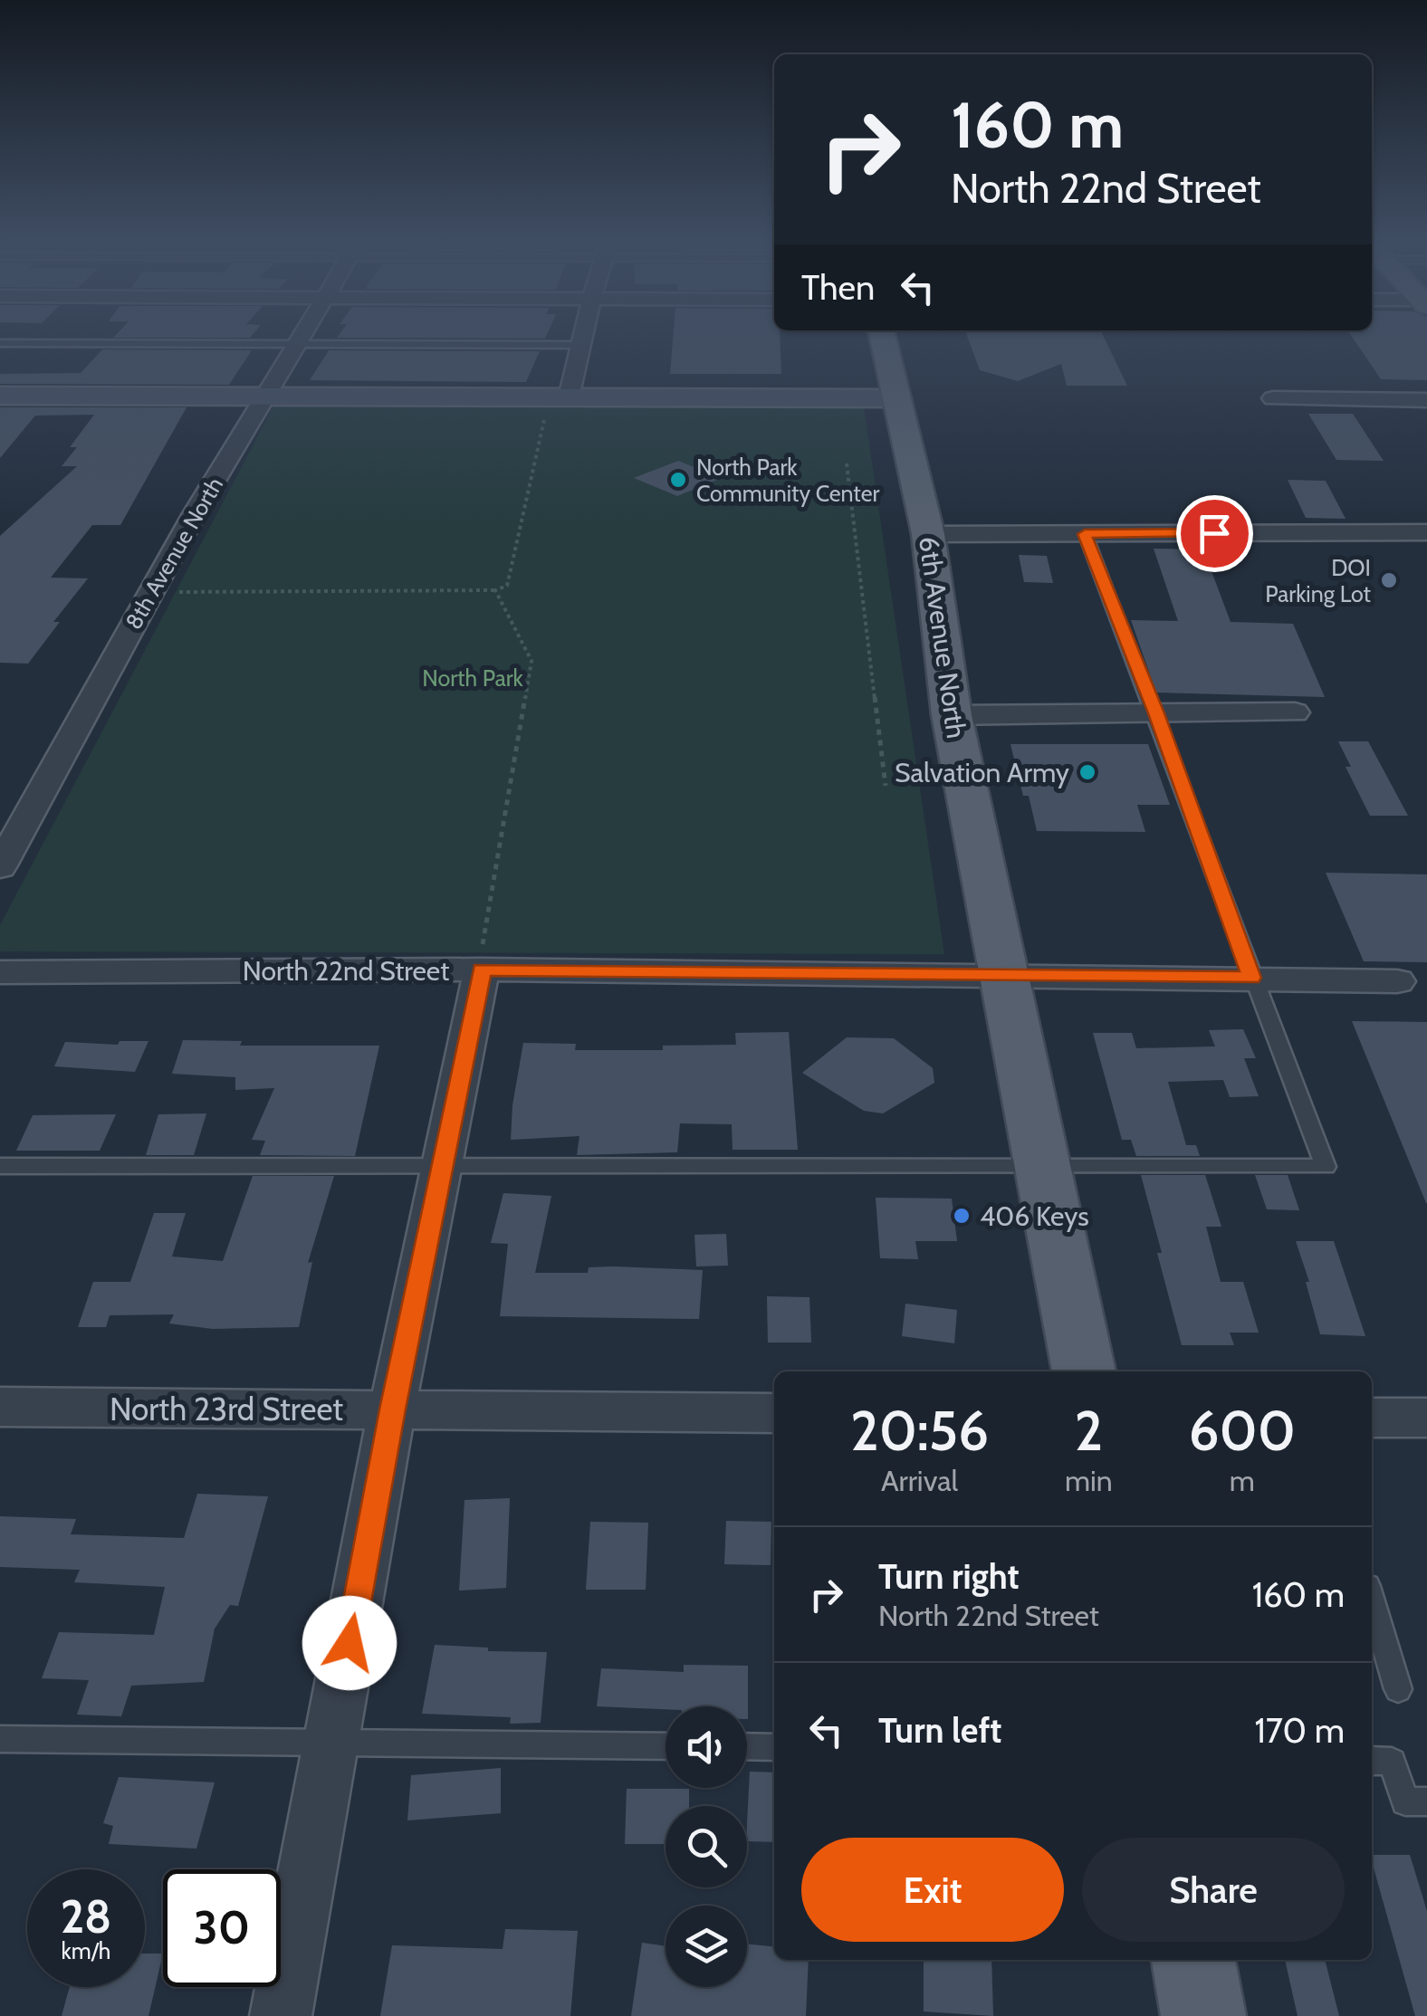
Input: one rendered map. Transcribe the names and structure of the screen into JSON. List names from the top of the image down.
{
  "streets": {
    "main road": ["6th Avenue North"],
    "street": ["8th Avenue North", "North 22nd Street", "North 23rd Street"]
  },
  "crossings": [
    ["6th Avenue North", "North 22nd Street"]
  ],
  "parks": ["North Park"],
  "places": [
    "North Park Community Center",
    "DOI Parking Lot",
    "Salvation Army",
    "406 Keys"
  ],
  "page": {
    "turn": ["160 m", "North 22nd Street"],
    "then": "Then",
    "eta": [
      "20:56",
      "Arrival",
      "2",
      "min",
      "600",
      "m"
    ],
    "list": [
      {
        "name": "Turn right",
        "note": "North 22nd Street",
        "value": "160 m"
      },
      {
        "name": "Turn left",
        "value": "170 m"
      }
    ],
    "buttons": ["Exit", "Share"],
    "speed": "28 km/h",
    "limit": "30"
  }
}
